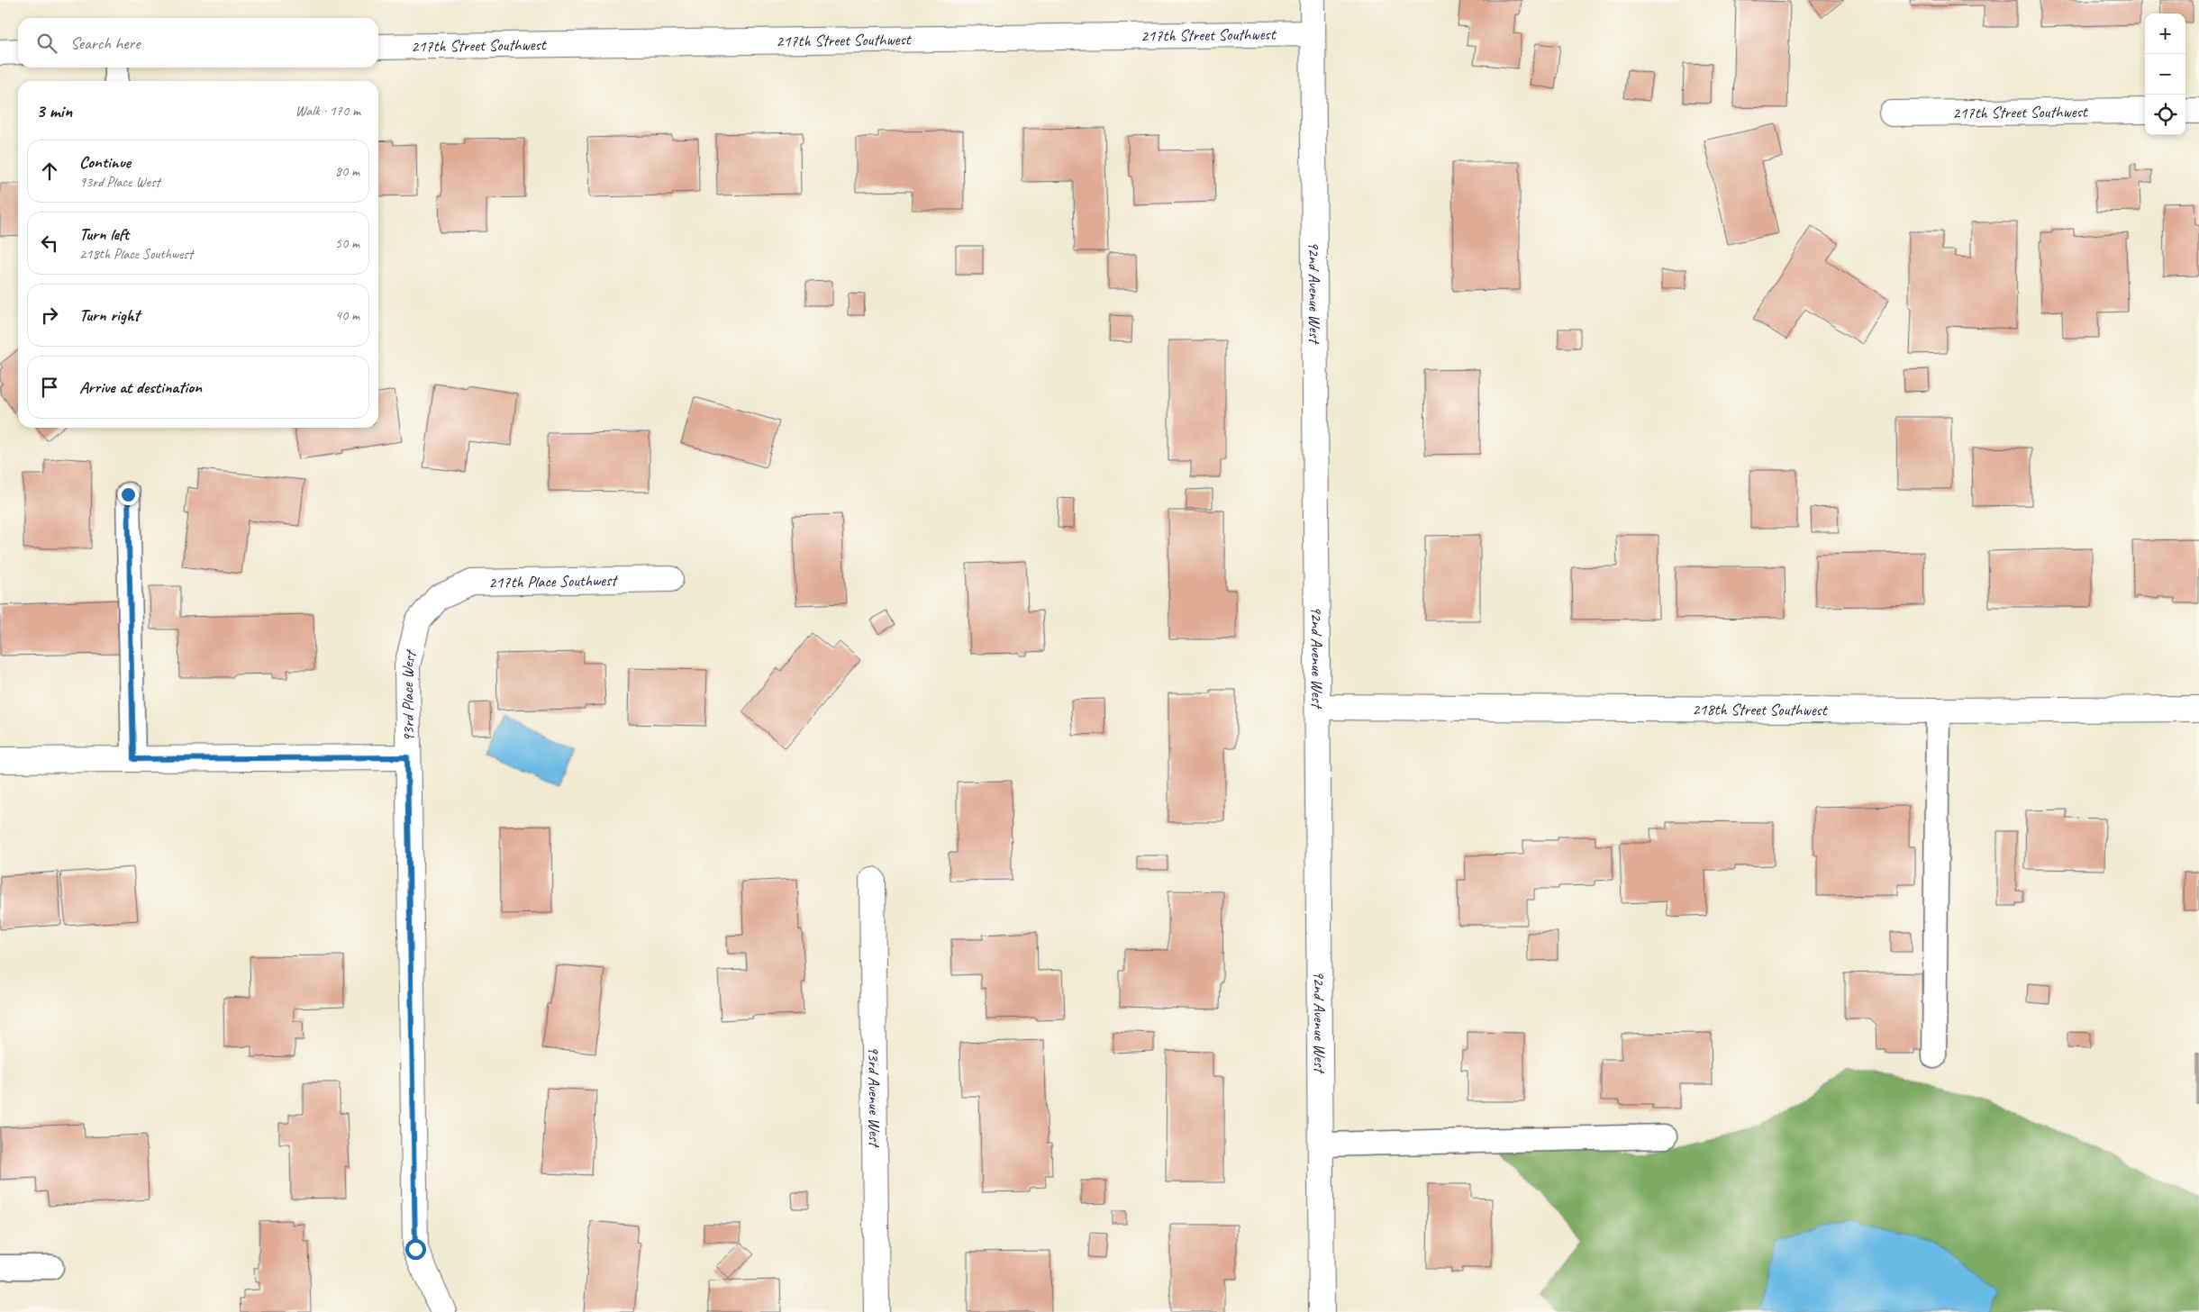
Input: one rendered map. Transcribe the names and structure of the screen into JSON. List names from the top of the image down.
{
  "streets": {
    "street": [
      "217th Street Southwest",
      "92nd Avenue West",
      "217th Place Southwest",
      "93rd Place West",
      "218th Street Southwest",
      "93rd Avenue West"
    ]
  },
  "crossings": [
    ["217th Street Southwest", "92nd Avenue West"],
    ["92nd Avenue West", "218th Street Southwest"],
    ["217th Place Southwest", "93rd Place West"]
  ],
  "page": {
    "map_buttons": ["+", "−"],
    "search": "Search here",
    "heading": ["3 min", "Walk · 170 m"],
    "list": [
      ["Continue", "93rd Place West", "80 m"],
      ["Turn left", "218th Place Southwest", "50 m"],
      ["Turn right", "40 m"],
      "Arrive at destination"
    ]
  }
}
